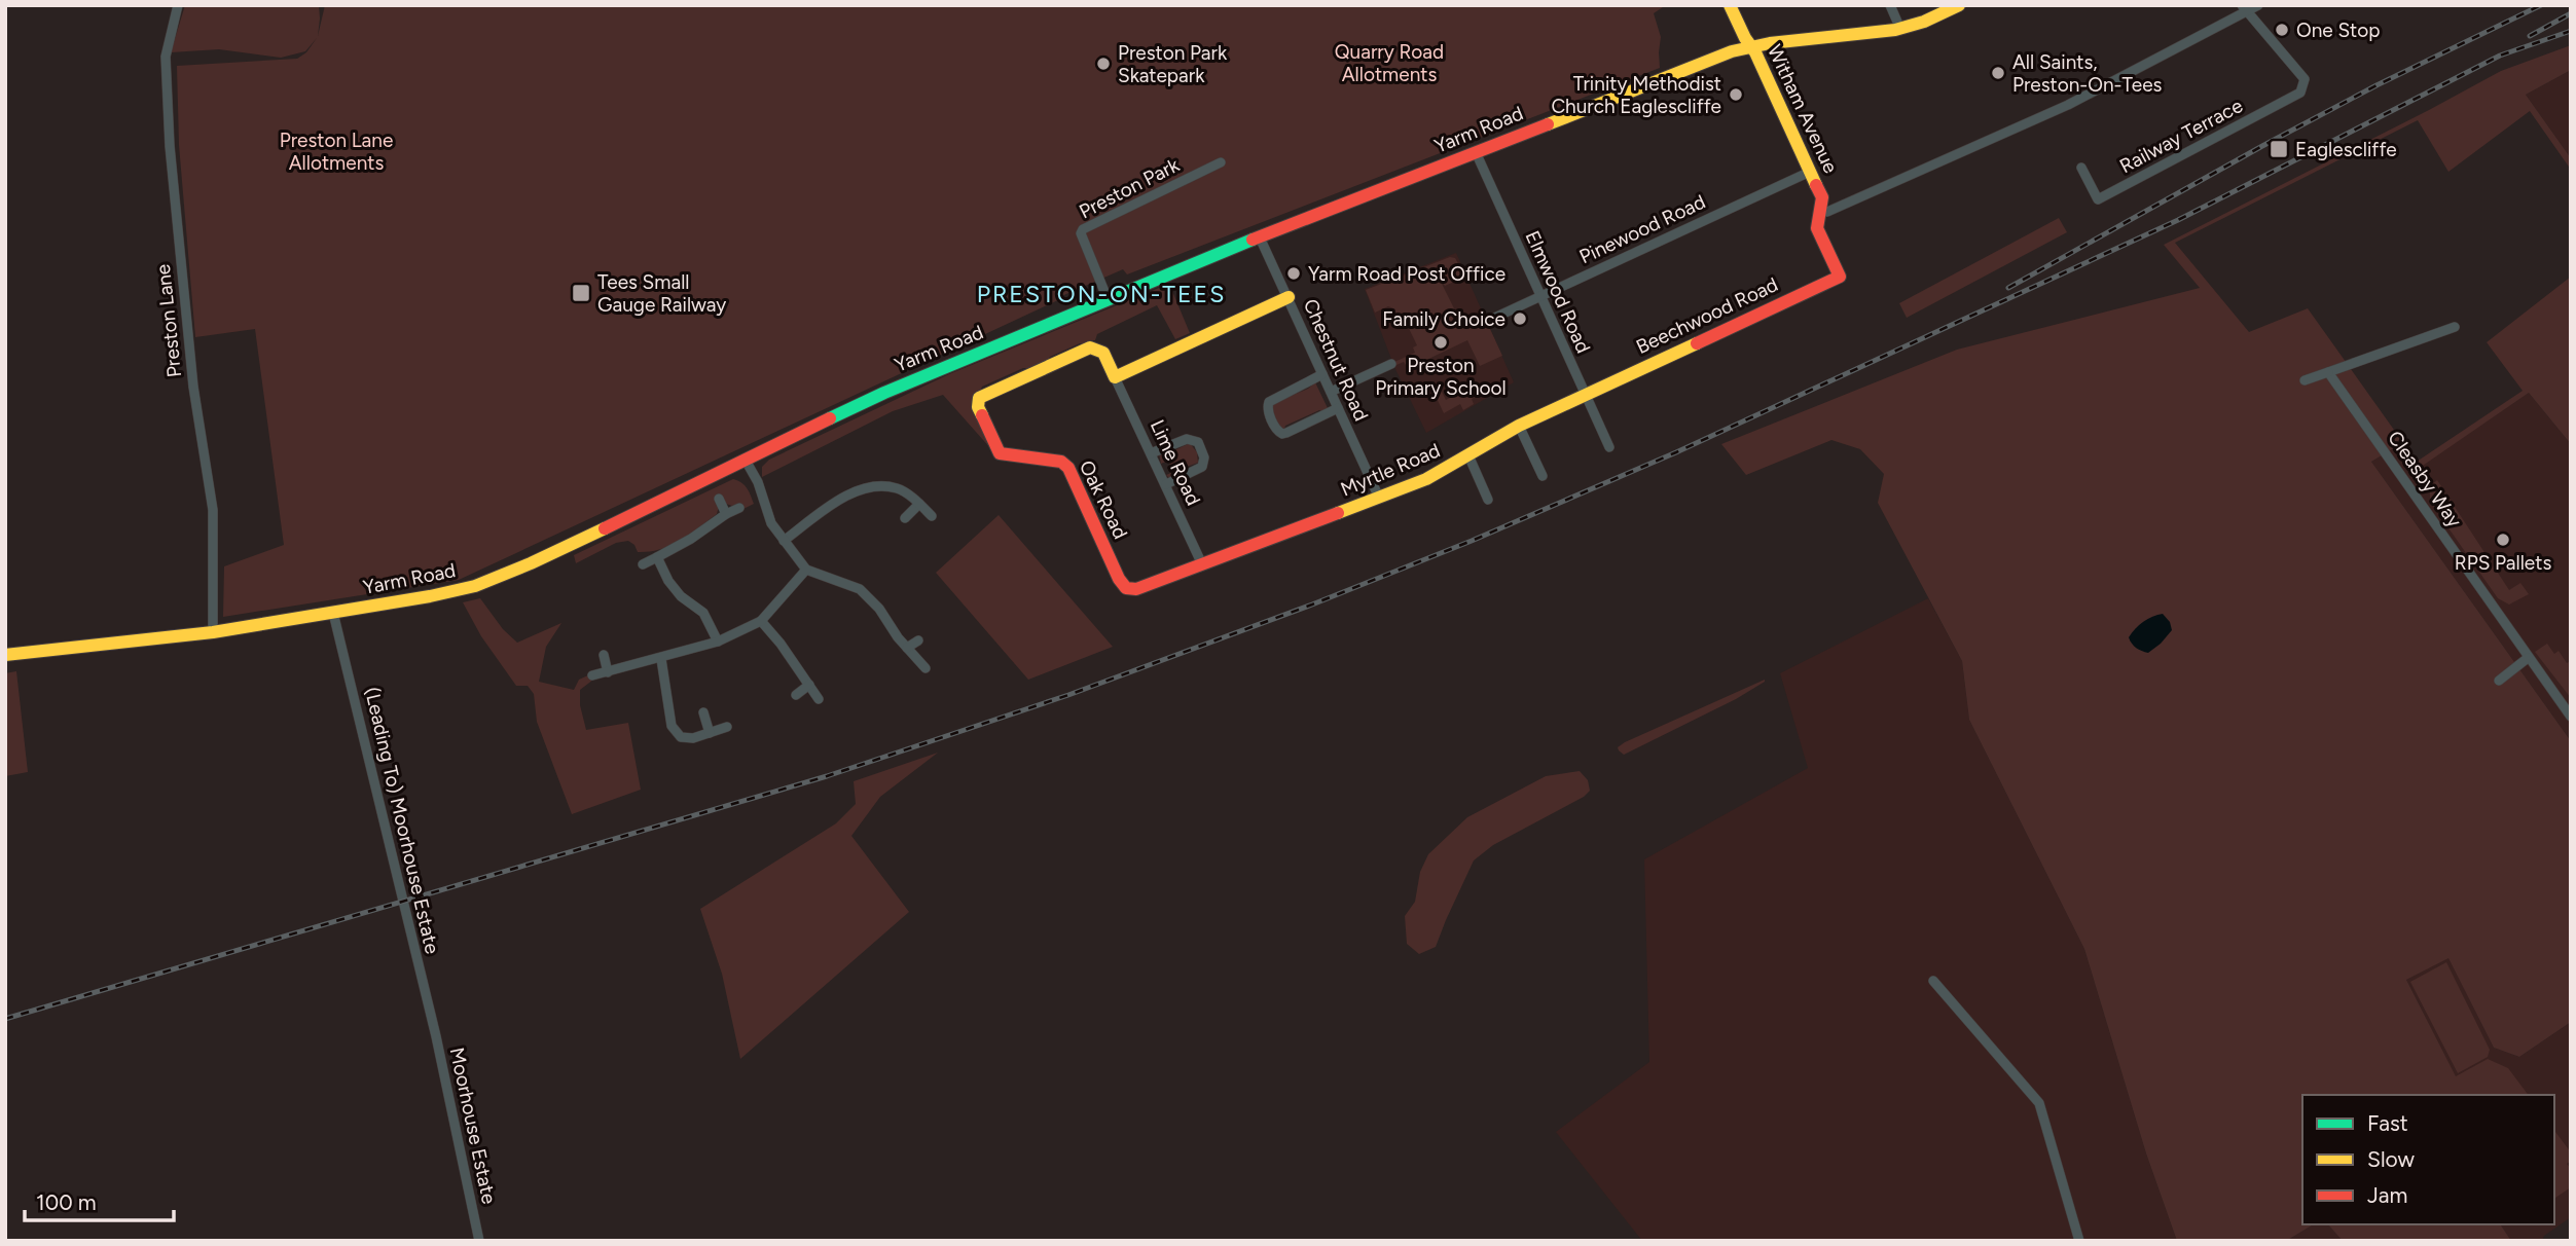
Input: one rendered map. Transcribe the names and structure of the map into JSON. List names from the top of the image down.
{
  "streets": {
    "main road": [
      "Witham Avenue",
      "Yarm Road",
      "Beechwood Road",
      "Myrtle Road",
      "Oak Road"
    ],
    "street": [
      "Railway Terrace",
      "Preston Park",
      "Pinewood Road",
      "Elmwood Road",
      "Preston Lane",
      "Chestnut Road",
      "Lime Road",
      "Cleasby Way",
      "(Leading To) Moorhouse Estate",
      "Moorhouse Estate"
    ]
  },
  "crossings": [
    ["Witham Avenue", "Yarm Road"],
    ["Witham Avenue", "Pinewood Road"],
    ["Witham Avenue", "Beechwood Road"],
    ["Yarm Road", "Preston Park"],
    ["Yarm Road", "Elmwood Road"],
    ["Yarm Road", "Preston Lane"],
    ["Yarm Road", "Chestnut Road"],
    ["Yarm Road", "(Leading To) Moorhouse Estate"],
    ["Pinewood Road", "Elmwood Road"],
    ["Elmwood Road", "Beechwood Road"],
    ["Elmwood Road", "Myrtle Road"],
    ["Beechwood Road", "Myrtle Road"],
    ["Chestnut Road", "Myrtle Road"],
    ["Lime Road", "Myrtle Road"],
    ["Lime Road", "Oak Road"],
    ["Myrtle Road", "Oak Road"],
    ["(Leading To) Moorhouse Estate", "Moorhouse Estate"]
  ],
  "districts": ["PRESTON-ON-TEES"],
  "parks": ["Quarry Road Allotments", "Preston Lane Allotments"],
  "places": {
    "other": [
      "One Stop",
      "Preston Park Skatepark",
      "All Saints, Preston-On-Tees",
      "Trinity Methodist Church Eaglescliffe",
      "Yarm Road Post Office",
      "Family Choice",
      "Preston Primary School",
      "RPS Pallets"
    ],
    "transit": ["Eaglescliffe", "Tees Small Gauge Railway"]
  },
  "legend": ["Fast", "Slow", "Jam"],
  "scale_bar": "100 m"
}
